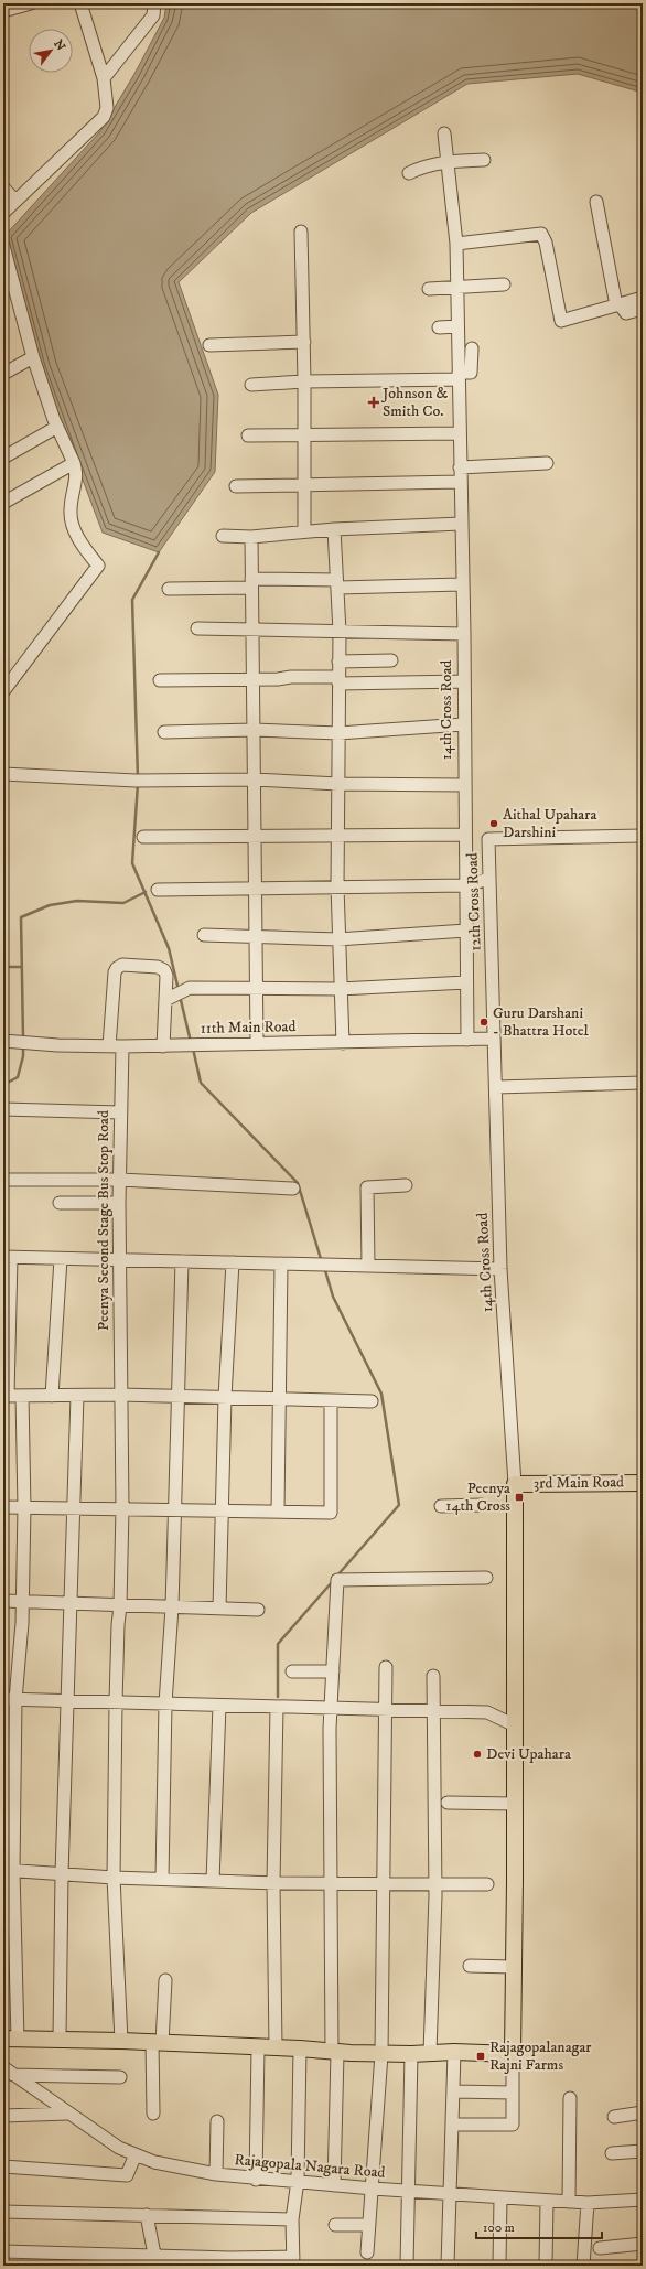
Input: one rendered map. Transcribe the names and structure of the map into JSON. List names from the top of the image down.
{
  "streets": {
    "main road": ["3rd Main Road"],
    "street": [
      "14th Cross Road",
      "12th Cross Road",
      "11th Main Road",
      "Peenya Second Stage Bus Stop Road",
      "Rajagopala Nagara Road"
    ]
  },
  "crossings": [
    ["14th Cross Road", "12th Cross Road"],
    ["14th Cross Road", "11th Main Road"],
    ["14th Cross Road", "3rd Main Road"],
    ["12th Cross Road", "11th Main Road"],
    ["11th Main Road", "Peenya Second Stage Bus Stop Road"]
  ],
  "places": {
    "health": ["Johnson & Smith Co."],
    "other": ["Aithal Upahara Darshini", "Guru Darshani - Bhattra Hotel", "Devi Upahara"],
    "transit": ["Peenya 14th Cross", "Rajagopalanagar Rajni Farms"]
  },
  "scale_bar": "100 m",
  "north": "top right"
}
